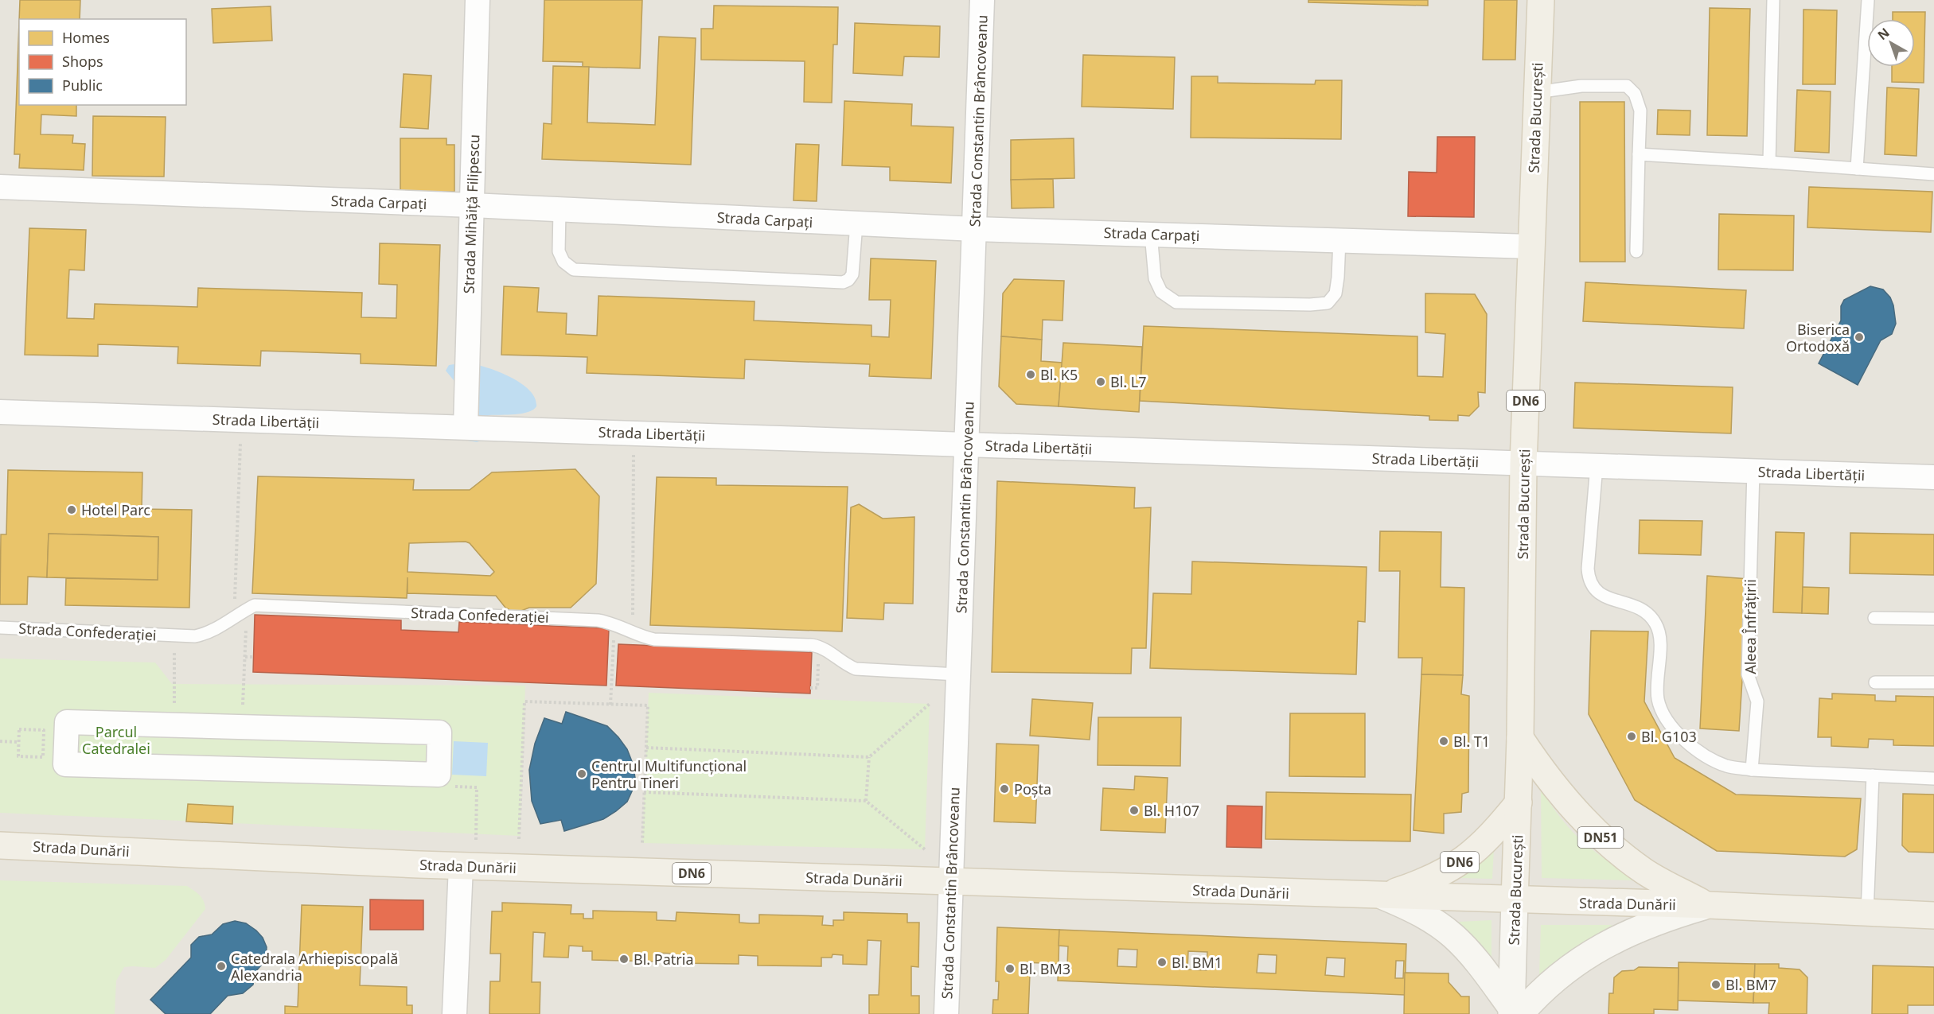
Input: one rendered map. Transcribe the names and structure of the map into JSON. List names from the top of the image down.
{
  "streets": {
    "main road": [
      "Strada București",
      "DN6",
      "DN51",
      "Strada Dunării"
    ],
    "street": [
      "Strada Constantin Brâncoveanu",
      "Strada Carpați",
      "Strada Mihăiță Filipescu",
      "Strada Libertății"
    ],
    "lane": ["Strada Confederației", "Aleea Înfrățirii"]
  },
  "crossings": [
    ["Strada București", "Strada Carpați"],
    ["Strada București", "DN6"],
    ["Strada București", "Strada Libertății"],
    ["Strada București", "DN51"],
    ["Strada București", "Strada Dunării"],
    ["Strada Constantin Brâncoveanu", "Strada Carpați"],
    ["Strada Constantin Brâncoveanu", "Strada Libertății"],
    ["Strada Constantin Brâncoveanu", "Strada Confederației"],
    ["Strada Constantin Brâncoveanu", "Strada Dunării"],
    ["Strada Carpați", "Strada Mihăiță Filipescu"],
    ["Strada Mihăiță Filipescu", "Strada Libertății"],
    ["DN6", "Strada Dunării"],
    ["Strada Libertății", "Aleea Înfrățirii"],
    ["DN51", "Strada Dunării"]
  ],
  "parks": ["Parcul Catedralei"],
  "places": [
    "Biserica Ortodoxă",
    "Bl. K5",
    "Bl. L7",
    "Hotel Parc",
    "Bl. G103",
    "Bl. T1",
    "Centrul Multifuncțional Pentru Tineri",
    "Poșta",
    "Bl. H107",
    "Bl. Patria",
    "Bl. BM1",
    "Catedrala Arhiepiscopală Alexandria",
    "Bl. BM3",
    "Bl. BM7"
  ],
  "legend": ["Homes", "Shops", "Public"],
  "north": "top left"
}
